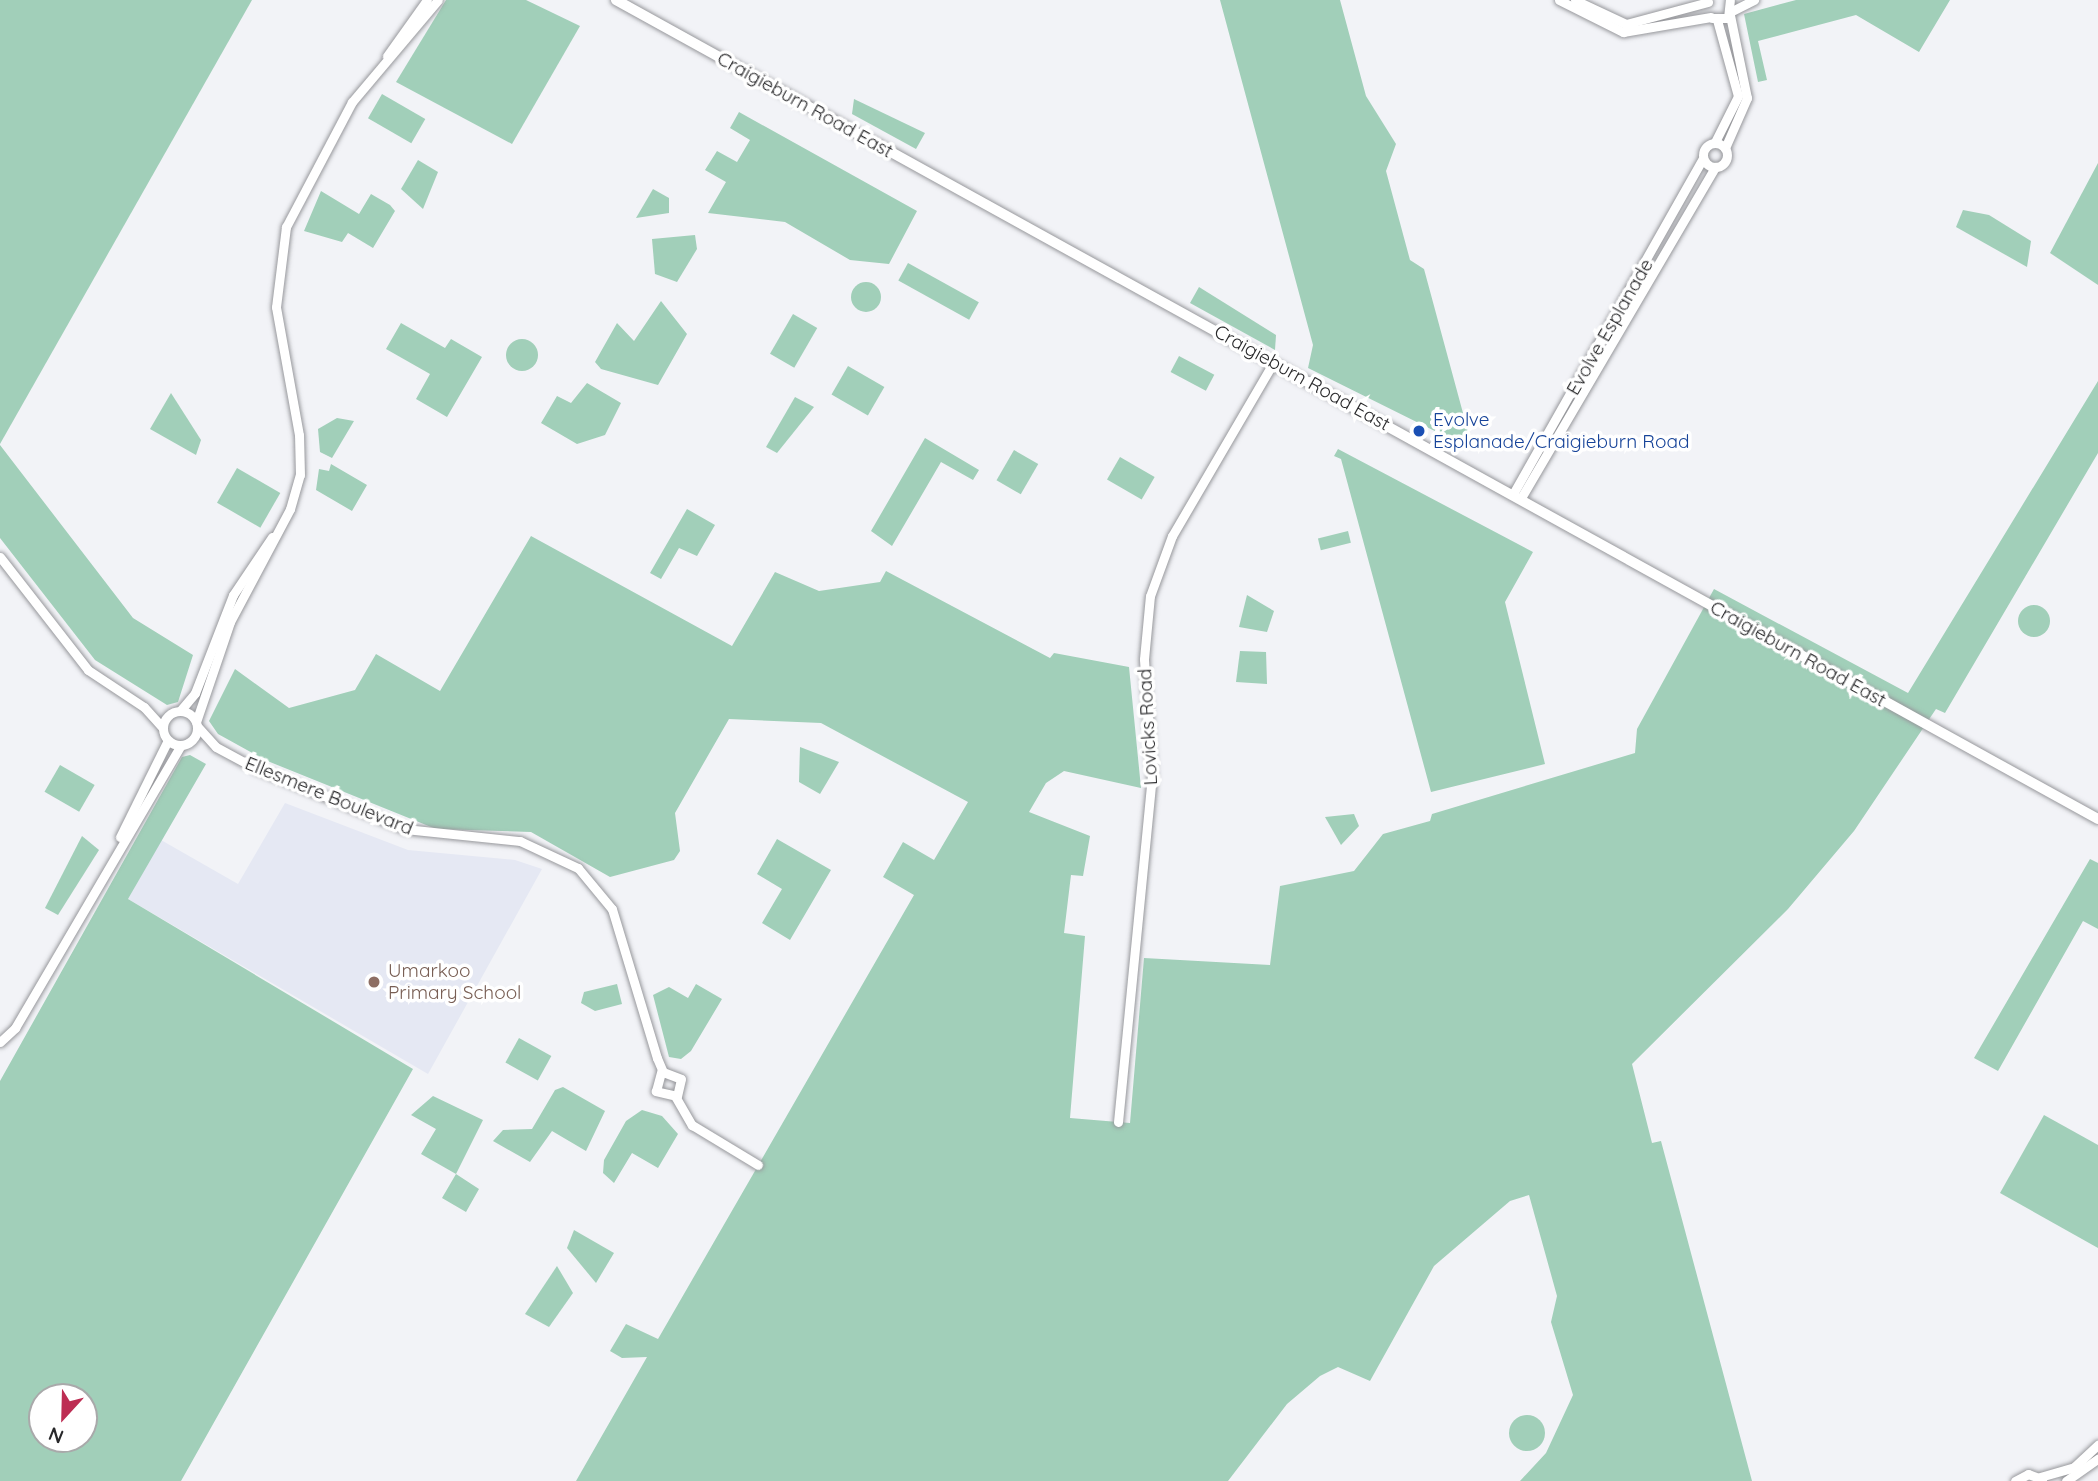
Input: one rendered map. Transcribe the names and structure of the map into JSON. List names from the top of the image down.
{
  "streets": {
    "main road": ["Craigieburn Road East"],
    "street": ["Evolve Esplanade", "Lovicks Road", "Ellesmere Boulevard"]
  },
  "crossings": [
    ["Craigieburn Road East", "Evolve Esplanade"],
    ["Craigieburn Road East", "Lovicks Road"]
  ],
  "places": ["Evolve Esplanade/Craigieburn Road", "Umarkoo Primary School"],
  "north": "bottom"
}
